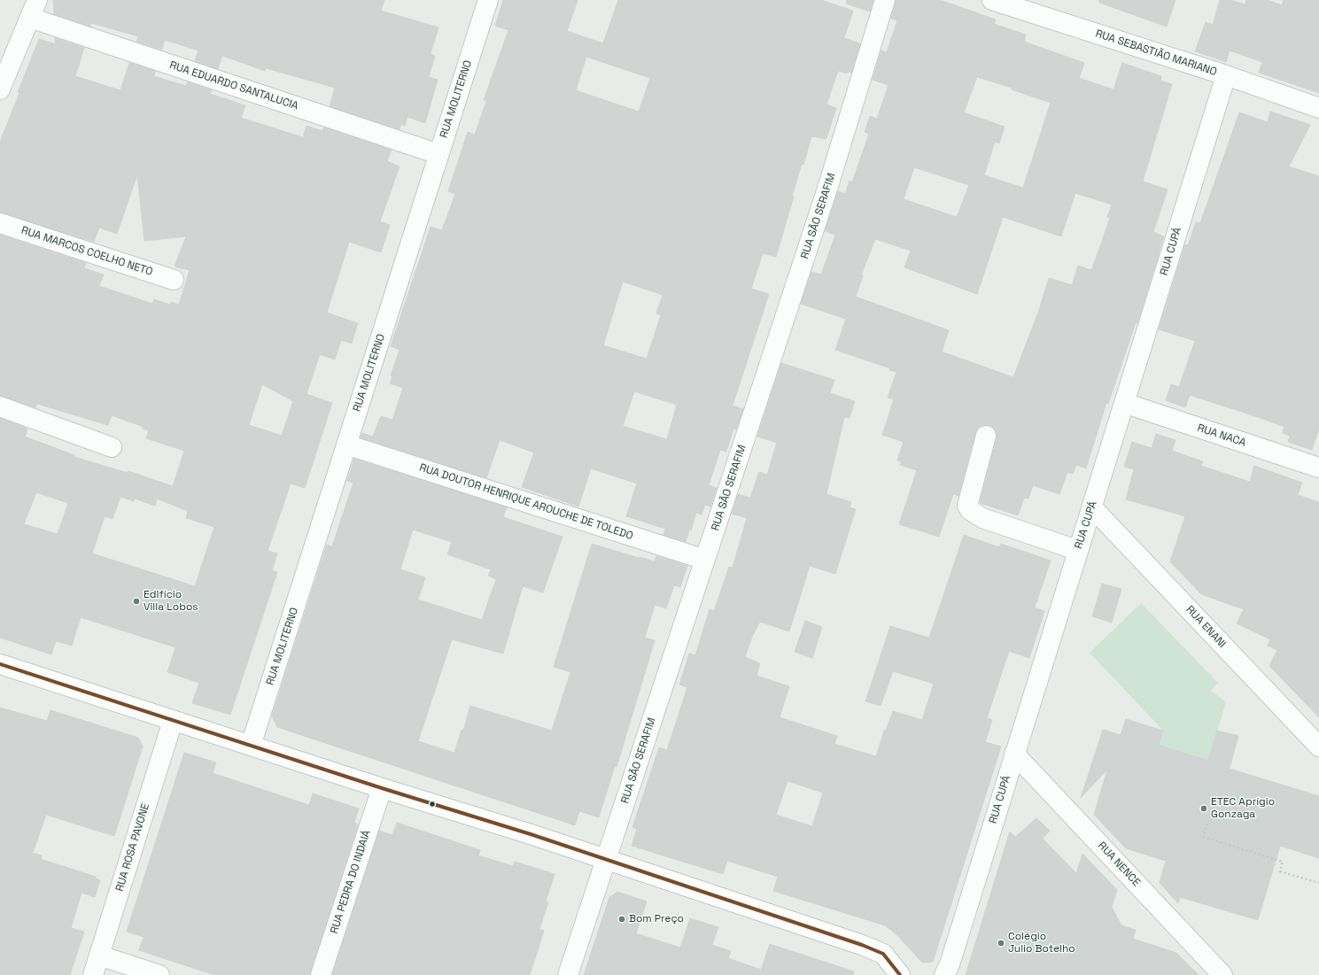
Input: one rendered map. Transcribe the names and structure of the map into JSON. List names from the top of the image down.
{
  "streets": {
    "street": [
      "RUA SEBASTIÃO MARIANO",
      "RUA EDUARDO SANTALUCIA",
      "RUA MOLITERNO",
      "RUA SÃO SERAFIM",
      "RUA MARCOS COELHO NETO",
      "RUA CUPÁ",
      "RUA NACA",
      "RUA DOUTOR HENRIQUE AROUCHE DE TOLEDO",
      "RUA ENANI",
      "RUA ROSA PAVONE",
      "RUA NENCE",
      "RUA PEDRA DO INDAIÁ"
    ]
  },
  "crossings": [
    ["RUA SEBASTIÃO MARIANO", "RUA CUPÁ"],
    ["RUA EDUARDO SANTALUCIA", "RUA MOLITERNO"],
    ["RUA MOLITERNO", "RUA DOUTOR HENRIQUE AROUCHE DE TOLEDO"],
    ["RUA SÃO SERAFIM", "RUA DOUTOR HENRIQUE AROUCHE DE TOLEDO"],
    ["RUA CUPÁ", "RUA NACA"],
    ["RUA CUPÁ", "RUA ENANI"],
    ["RUA CUPÁ", "RUA NENCE"]
  ],
  "places": [
    "Edifício Villa Lobos",
    "ETEC Aprígio Gonzaga",
    "Bom Preço",
    "Colégio Julio Botelho"
  ]
}
